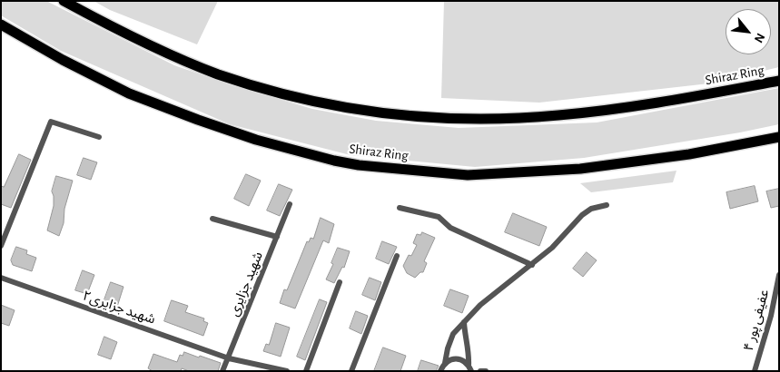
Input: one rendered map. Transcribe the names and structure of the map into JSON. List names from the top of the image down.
{
  "streets": {
    "highway": ["Shiraz Ring"],
    "street": ["شهید جزایری", "شهید جزایری۲", "عفیفی پور ۴"]
  },
  "crossings": [
    ["شهید جزایری", "شهید جزایری۲"]
  ],
  "north": "bottom right"
}
